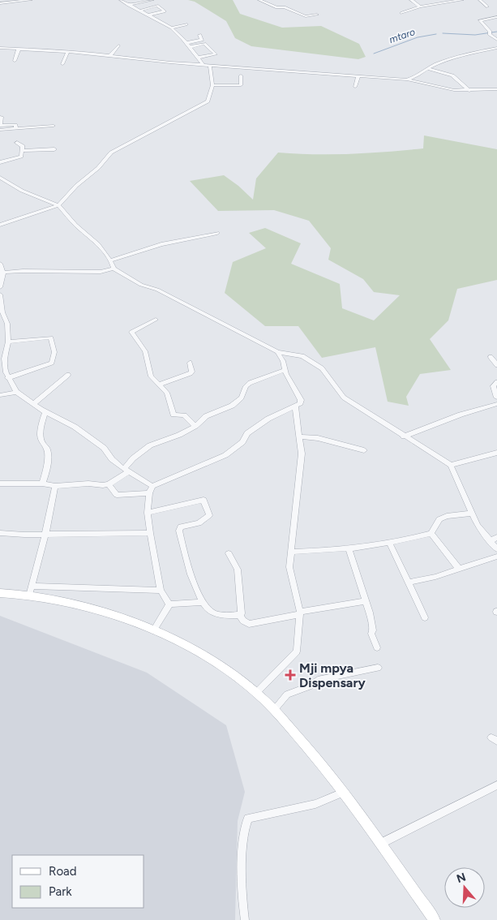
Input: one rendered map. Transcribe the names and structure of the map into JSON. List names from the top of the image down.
{
  "water": ["mtaro"],
  "places": {
    "health": ["Mji mpya Dispensary"]
  },
  "legend": ["Road", "Park"],
  "north": "top"
}
